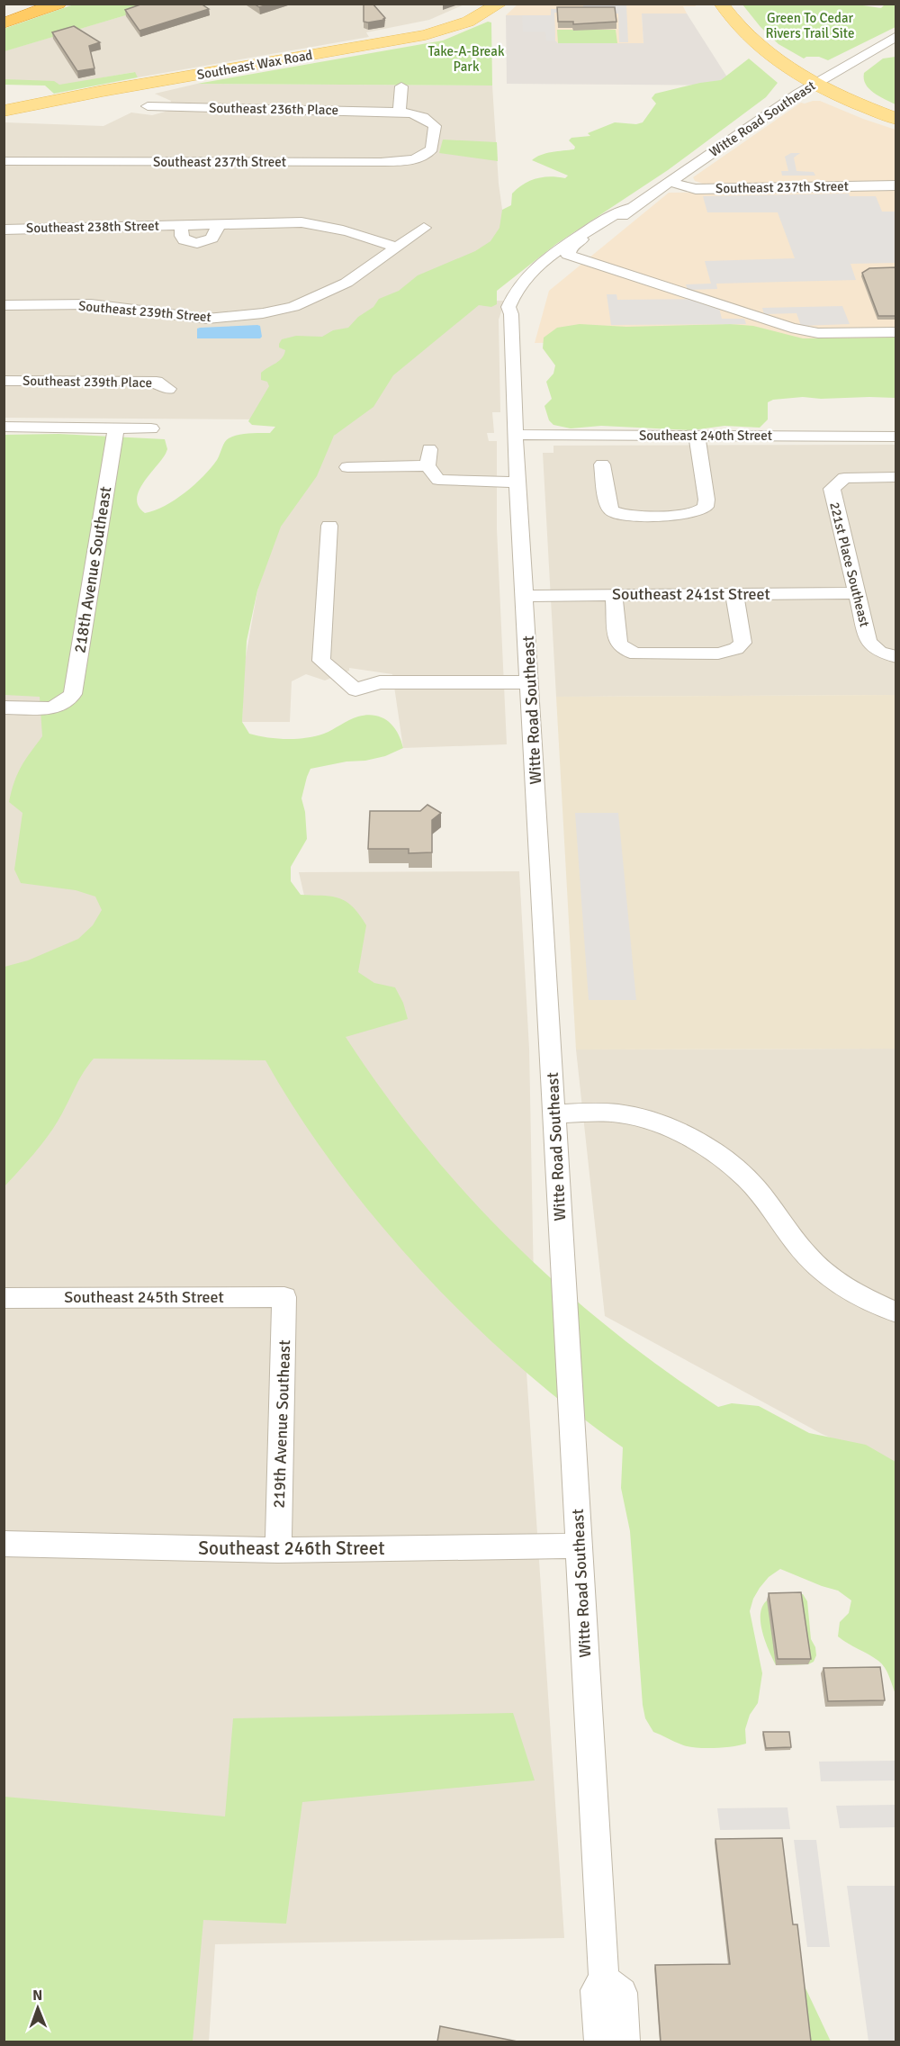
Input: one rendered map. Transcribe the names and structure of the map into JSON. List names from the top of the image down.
{
  "streets": {
    "main road": ["Southeast Wax Road"],
    "street": [
      "Southeast 236th Place",
      "Witte Road Southeast",
      "Southeast 237th Street",
      "Southeast 238th Street",
      "Southeast 239th Street",
      "Southeast 239th Place",
      "Southeast 240th Street",
      "221st Place Southeast",
      "218th Avenue Southeast",
      "Southeast 241st Street",
      "Southeast 245th Street",
      "219th Avenue Southeast",
      "Southeast 246th Street"
    ]
  },
  "crossings": [
    ["Southeast 236th Place", "Southeast 237th Street"],
    ["Witte Road Southeast", "Southeast 237th Street"],
    ["Witte Road Southeast", "Southeast 240th Street"],
    ["Witte Road Southeast", "Southeast 241st Street"],
    ["Witte Road Southeast", "Southeast 246th Street"],
    ["Southeast 238th Street", "Southeast 239th Street"],
    ["221st Place Southeast", "Southeast 241st Street"],
    ["Southeast 245th Street", "219th Avenue Southeast"],
    ["219th Avenue Southeast", "Southeast 246th Street"]
  ],
  "parks": ["Green To Cedar Rivers Trail Site", "Take-A-Break Park"],
  "north": "top"
}
